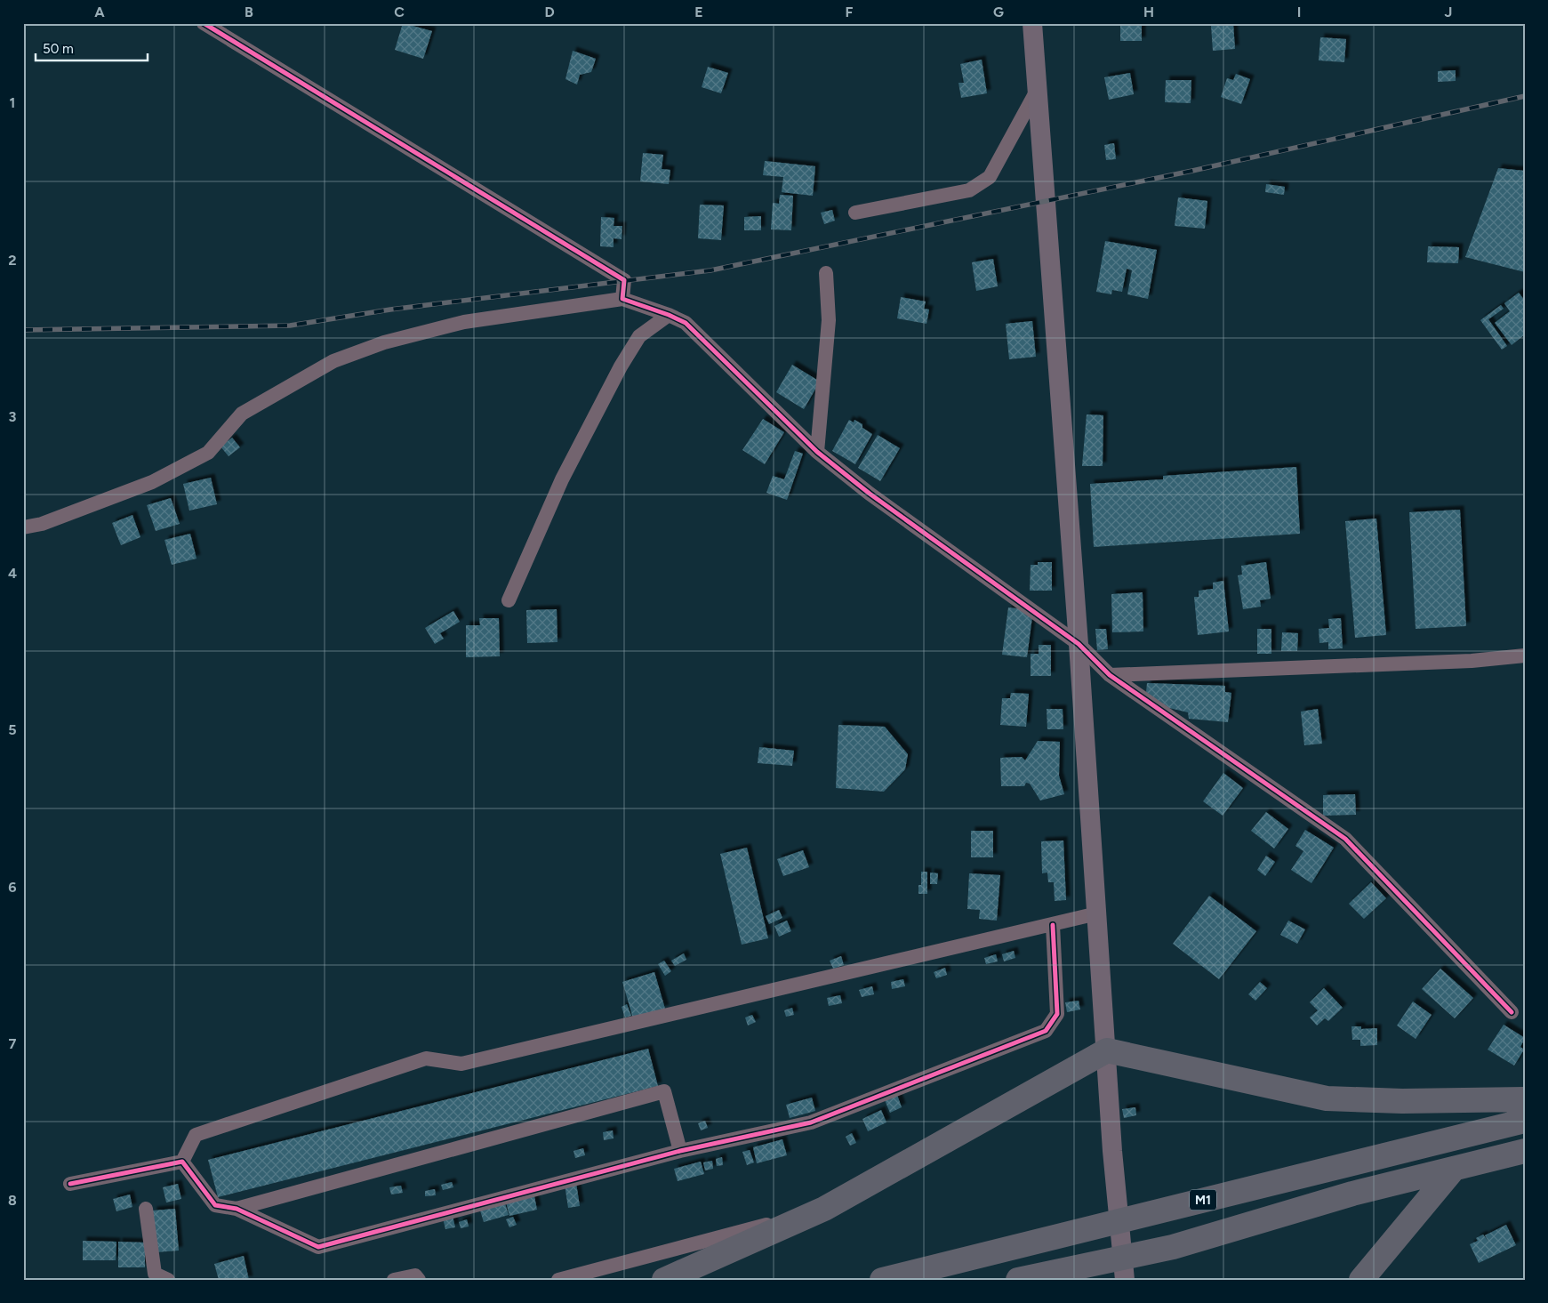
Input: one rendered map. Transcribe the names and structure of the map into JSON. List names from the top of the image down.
{
  "streets": {
    "highway": ["M1"]
  },
  "scale_bar": "50 m",
  "grid": {
    "columns": [
      "A",
      "B",
      "C",
      "D",
      "E",
      "F",
      "G",
      "H",
      "I",
      "J"
    ],
    "rows": [
      "1",
      "2",
      "3",
      "4",
      "5",
      "6",
      "7",
      "8"
    ]
  }
}
